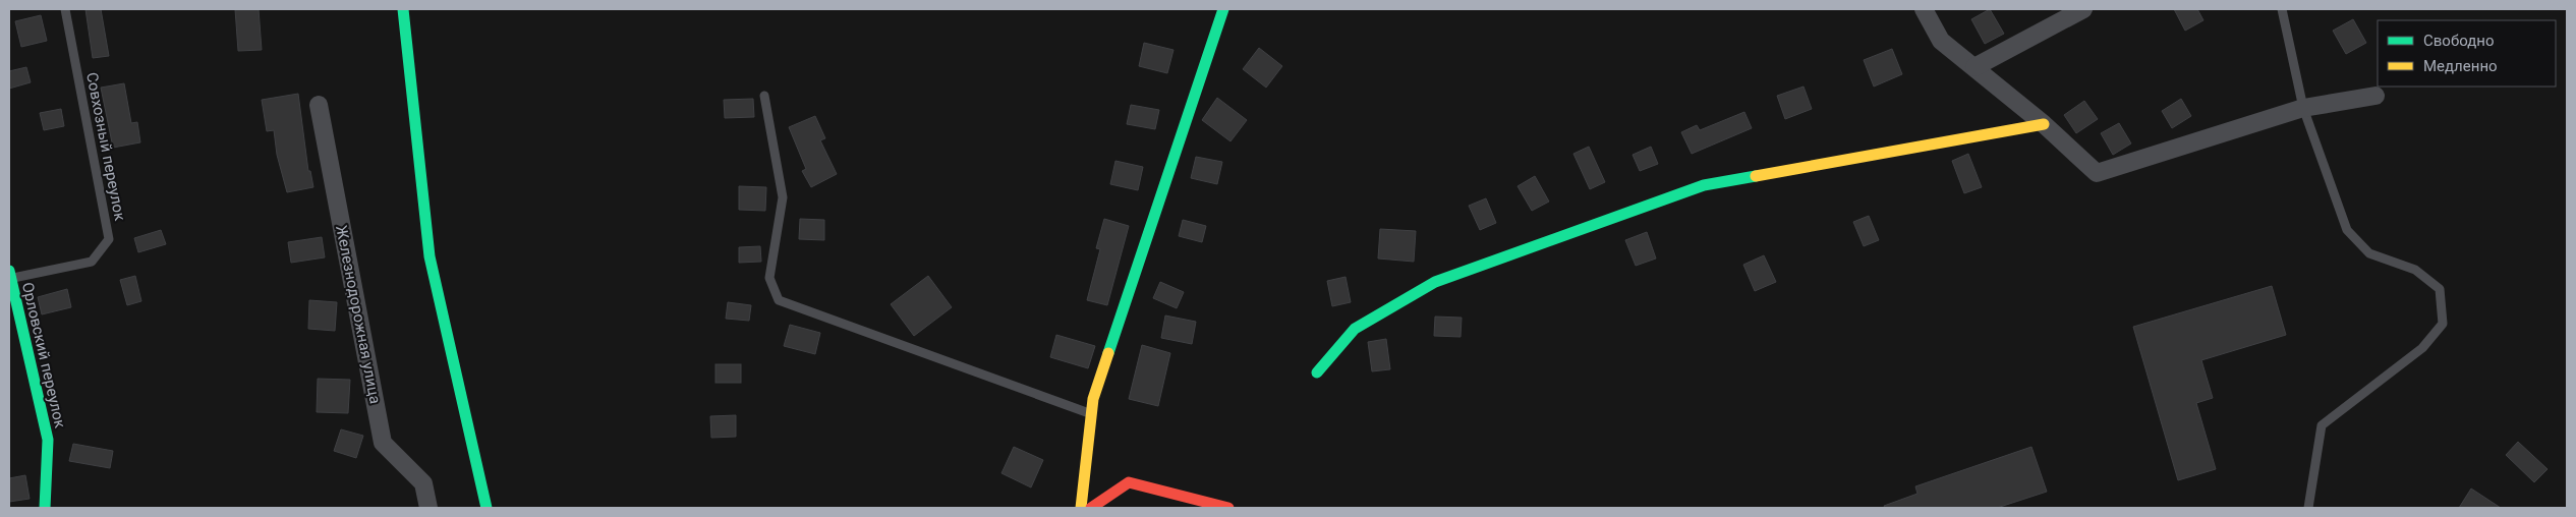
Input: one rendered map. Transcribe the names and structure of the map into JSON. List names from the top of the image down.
{
  "streets": {
    "street": ["Железнодорожная улица", "Орловский переулок"],
    "lane": ["Совхозный переулок"]
  },
  "crossings": [
    ["Совхозный переулок", "Орловский переулок"]
  ],
  "legend": ["Свободно", "Медленно"]
}
